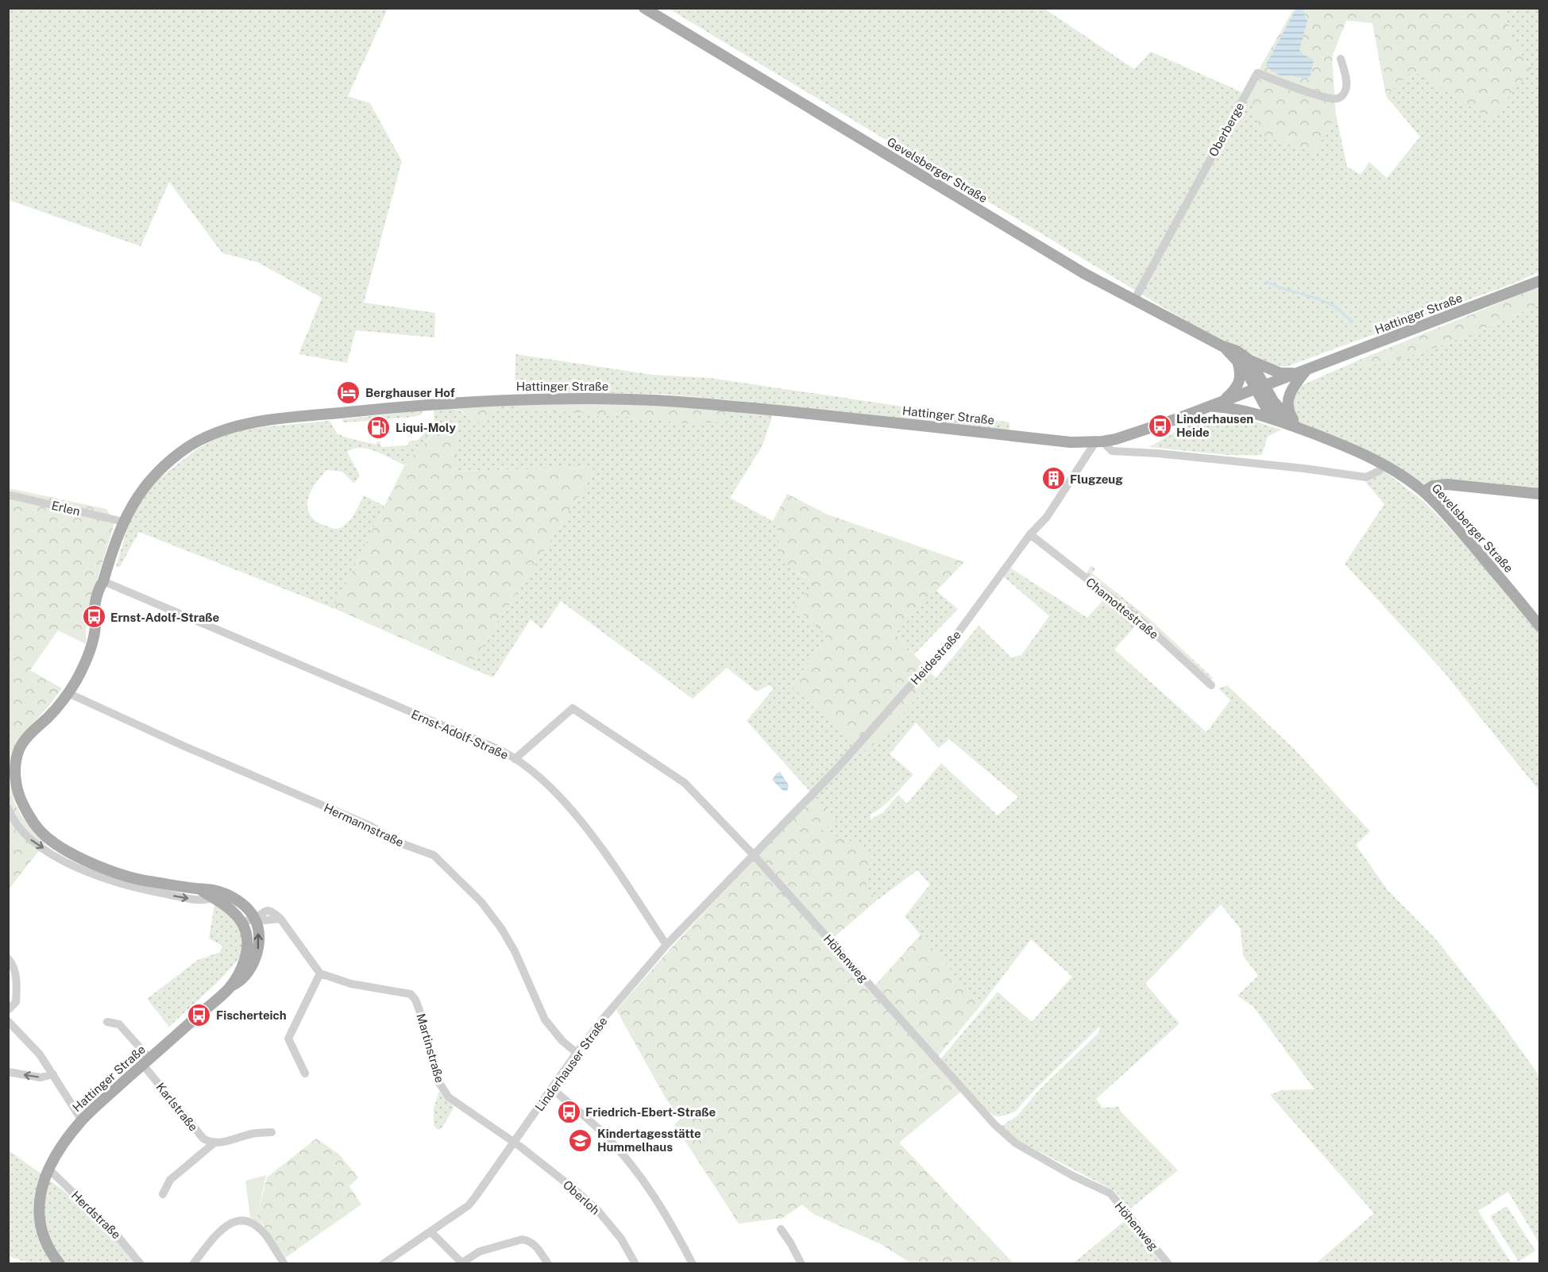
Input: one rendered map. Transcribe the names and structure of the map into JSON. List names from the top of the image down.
{
  "streets": {
    "main road": ["Gevelsberger Straße", "Hattinger Straße"],
    "street": [
      "Oberberge",
      "Erlen",
      "Chamottestraße",
      "Heidestraße",
      "Ernst-Adolf-Straße",
      "Hermannstraße",
      "Höhenweg",
      "Martinstraße",
      "Linderhauser Straße",
      "Karlstraße",
      "Oberloh",
      "Herdstraße"
    ]
  },
  "crossings": [
    ["Oberberge", "Gevelsberger Straße"],
    ["Gevelsberger Straße", "Hattinger Straße"],
    ["Hattinger Straße", "Erlen"],
    ["Hattinger Straße", "Heidestraße"],
    ["Hattinger Straße", "Ernst-Adolf-Straße"],
    ["Hattinger Straße", "Hermannstraße"],
    ["Hattinger Straße", "Karlstraße"],
    ["Hattinger Straße", "Herdstraße"],
    ["Chamottestraße", "Heidestraße"],
    ["Heidestraße", "Höhenweg"],
    ["Heidestraße", "Linderhauser Straße"],
    ["Ernst-Adolf-Straße", "Höhenweg"],
    ["Ernst-Adolf-Straße", "Linderhauser Straße"],
    ["Hermannstraße", "Linderhauser Straße"],
    ["Höhenweg", "Linderhauser Straße"],
    ["Martinstraße", "Linderhauser Straße"],
    ["Martinstraße", "Oberloh"],
    ["Linderhauser Straße", "Oberloh"]
  ],
  "places": {
    "hotel": ["Berghauser Hof"],
    "bus stop": [
      "Linderhausen Heide",
      "Ernst-Adolf-Straße",
      "Fischerteich",
      "Friedrich-Ebert-Straße"
    ],
    "fuel station": ["Liqui-Moly"],
    "building": ["Flugzeug"],
    "school or university": ["Kindertagesstätte Hummelhaus"]
  }
}
